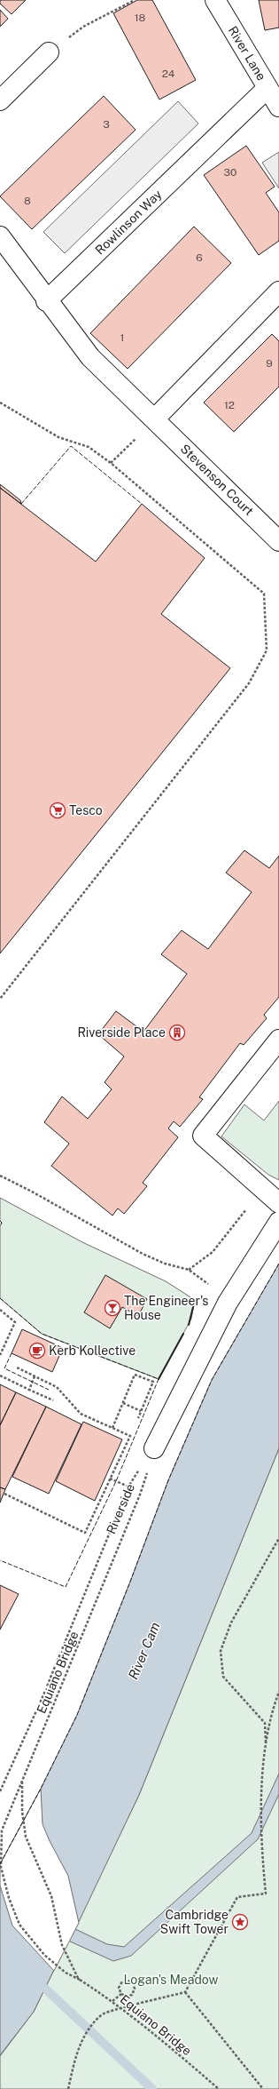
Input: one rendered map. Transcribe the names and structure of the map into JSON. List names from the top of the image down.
{
  "streets": {
    "street": ["River Lane", "Rowlinson Way", "Stevenson Court"],
    "path": ["Riverside", "Equiano Bridge"]
  },
  "crossings": [
    ["River Lane", "Rowlinson Way"],
    ["Rowlinson Way", "Stevenson Court"],
    ["Riverside", "Equiano Bridge"]
  ],
  "water": ["River Cam"],
  "parks": ["Logan's Meadow"],
  "places": {
    "supermarket": ["Tesco"],
    "building": ["Riverside Place"],
    "bar": ["The Engineer's House"],
    "cafe": ["Kerb Kollective"],
    "place": ["Cambridge Swift Tower"]
  },
  "house_numbers": [
    "18",
    "24",
    "3",
    "30",
    "8",
    "6",
    "1",
    "9",
    "12"
  ]
}
